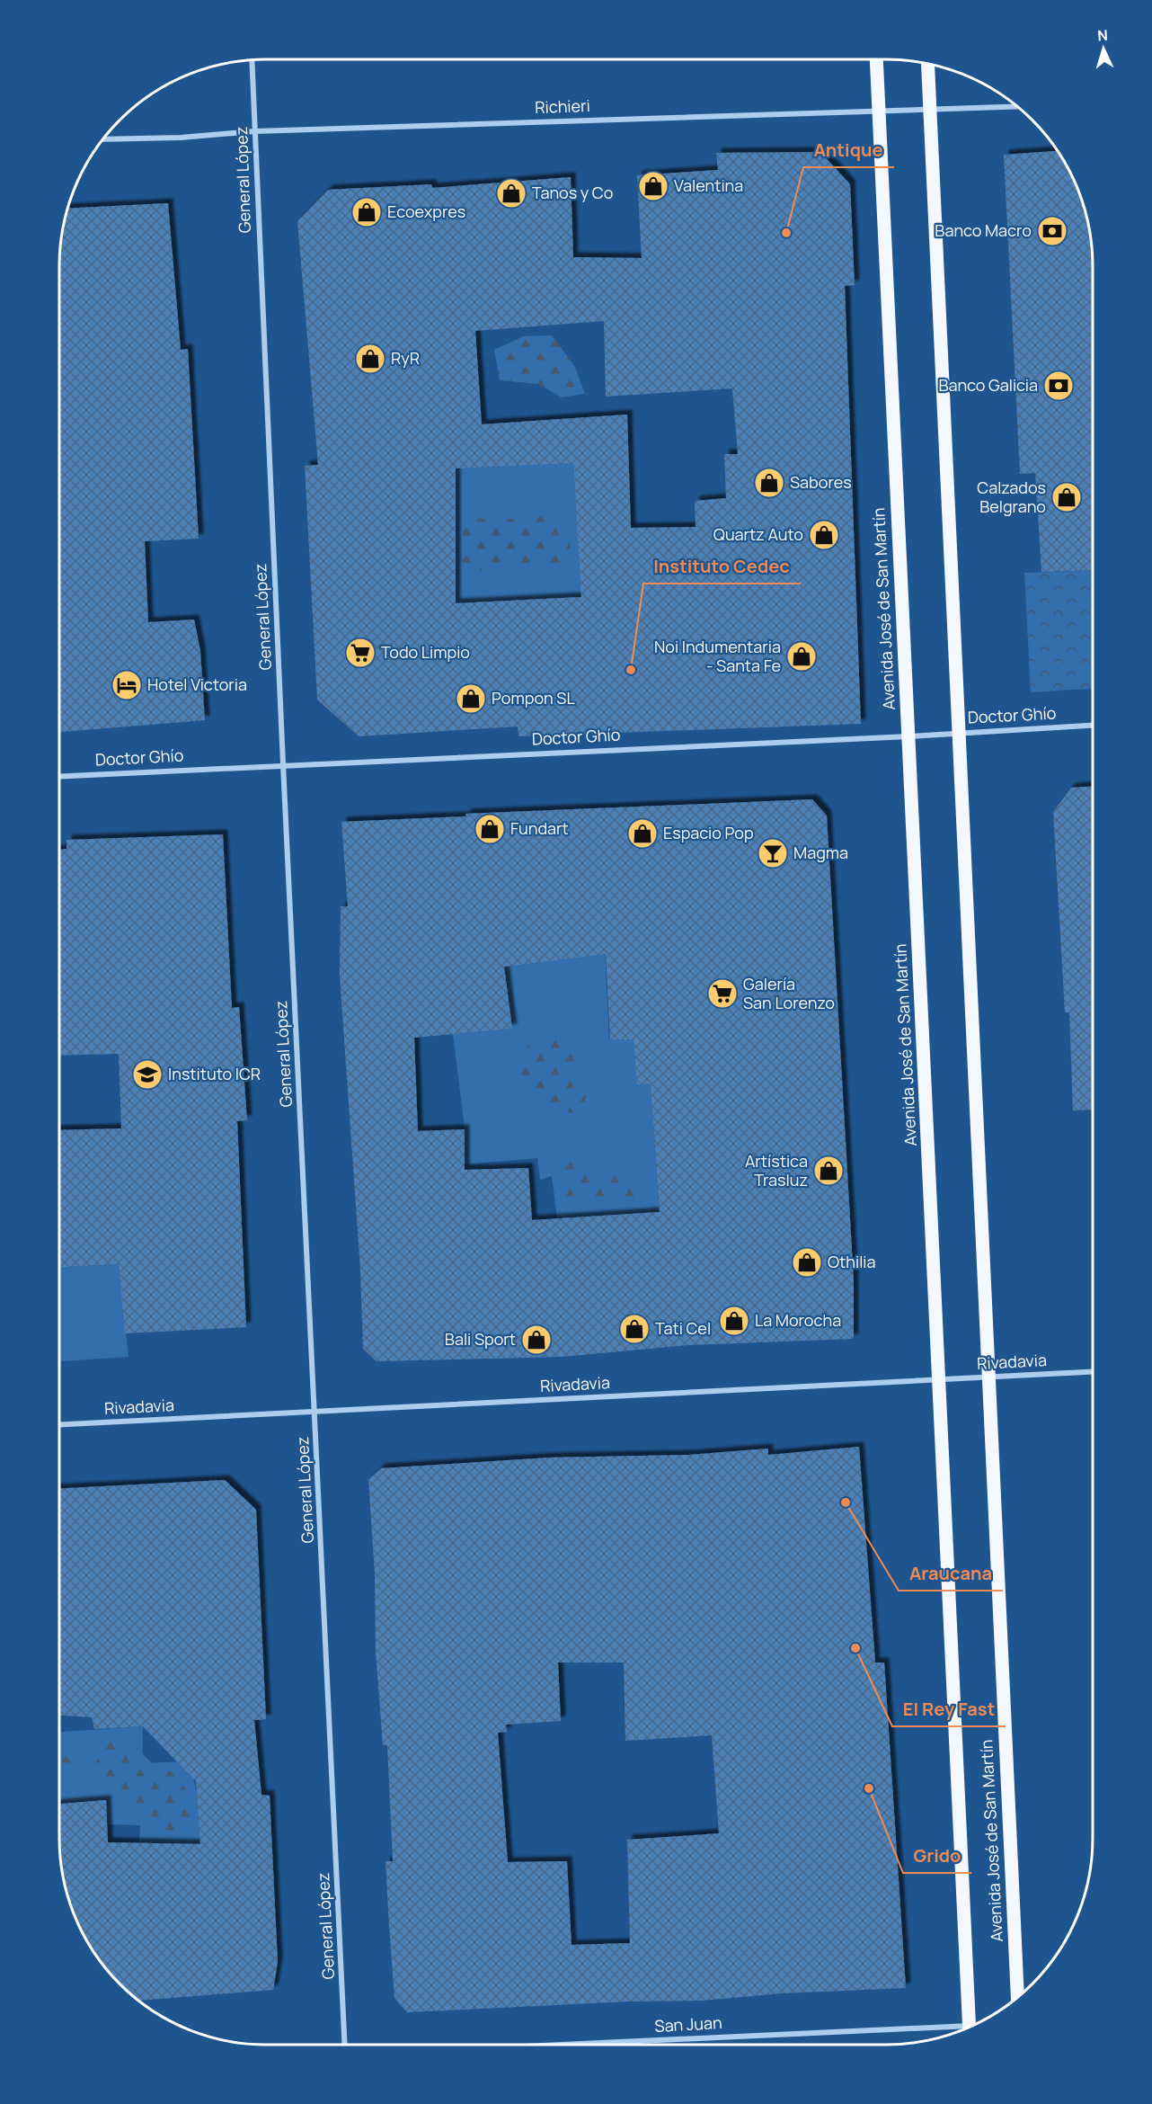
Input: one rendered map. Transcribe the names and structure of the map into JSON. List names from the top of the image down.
{
  "streets": {
    "main road": ["Avenida José de San Martín"],
    "street": [
      "Richieri",
      "General López",
      "Doctor Ghío",
      "Rivadavia",
      "San Juan"
    ]
  },
  "crossings": [
    ["Richieri", "General López"],
    ["Richieri", "Avenida José de San Martín"],
    ["General López", "Doctor Ghío"],
    ["General López", "Rivadavia"],
    ["Avenida José de San Martín", "Doctor Ghío"],
    ["Avenida José de San Martín", "Rivadavia"]
  ],
  "places": {
    "shop": [
      "Valentina",
      "Tanos y Co",
      "Ecoexpres",
      "RyR",
      "Sabores",
      "Calzados Belgrano",
      "Quartz Auto",
      "Noi Indumentaria - Santa Fe",
      "Pompon SL",
      "Fundart",
      "Espacio Pop",
      "Artística Trasluz",
      "Othilia",
      "La Morocha",
      "Tati Cel",
      "Bali Sport"
    ],
    "bank": ["Banco Macro", "Banco Galicia"],
    "other": [
      "Antique",
      "Instituto Cedec",
      "Araucana",
      "El Rey Fast",
      "Grido"
    ],
    "supermarket": ["Todo Limpio", "Galería San Lorenzo"],
    "hotel": ["Hotel Victoria"],
    "bar": ["Magma"],
    "school or university": ["Instituto ICR"]
  },
  "north": "top"
}
